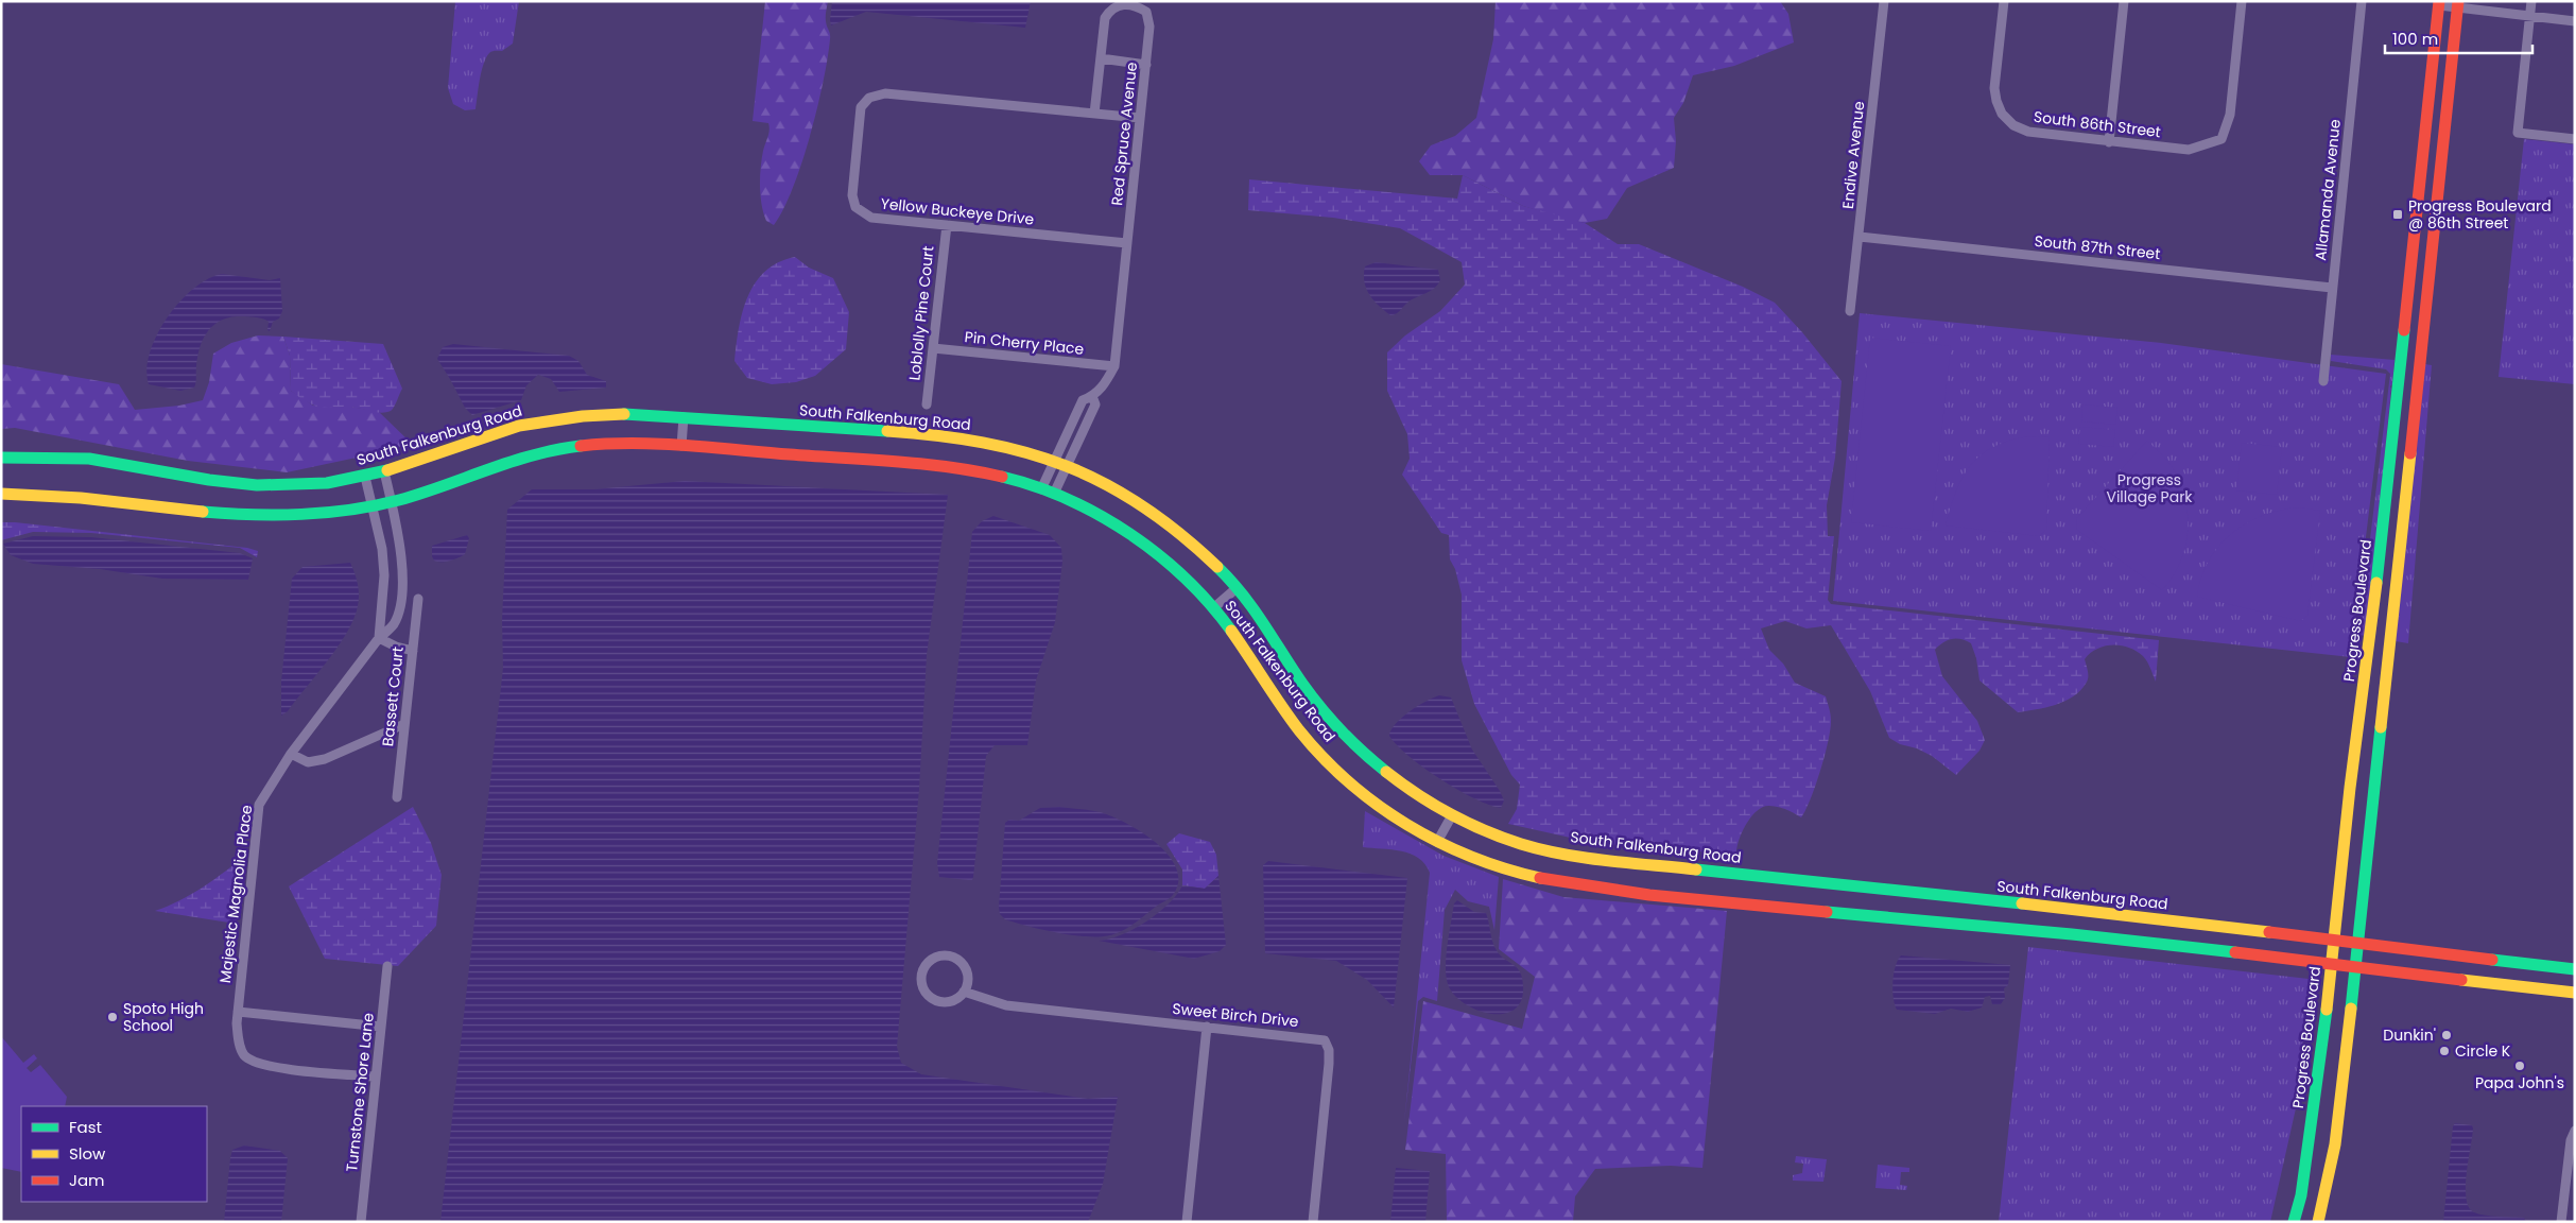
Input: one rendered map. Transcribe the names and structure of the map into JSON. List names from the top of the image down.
{
  "streets": {
    "street": [
      "South 86th Street",
      "Red Spruce Avenue",
      "Endive Avenue",
      "Allamanda Avenue",
      "Yellow Buckeye Drive",
      "South 87th Street",
      "Loblolly Pine Court",
      "Pin Cherry Place",
      "South Falkenburg Road",
      "Progress Boulevard",
      "Bassett Court",
      "Majestic Magnolia Place",
      "Sweet Birch Drive",
      "Turnstone Shore Lane"
    ]
  },
  "crossings": [
    ["Red Spruce Avenue", "Yellow Buckeye Drive"],
    ["Red Spruce Avenue", "Pin Cherry Place"],
    ["Red Spruce Avenue", "South Falkenburg Road"],
    ["Endive Avenue", "South 87th Street"],
    ["Allamanda Avenue", "South 87th Street"],
    ["Yellow Buckeye Drive", "Loblolly Pine Court"],
    ["Loblolly Pine Court", "Pin Cherry Place"],
    ["South Falkenburg Road", "Progress Boulevard"],
    ["South Falkenburg Road", "Majestic Magnolia Place"],
    ["Majestic Magnolia Place", "Turnstone Shore Lane"]
  ],
  "parks": ["Progress Village Park"],
  "places": {
    "transit": ["Progress Boulevard @ 86th Street"],
    "other": [
      "Spoto High School",
      "Dunkin'",
      "Circle K",
      "Papa John's"
    ]
  },
  "legend": ["Fast", "Slow", "Jam"],
  "scale_bar": "100 m"
}
